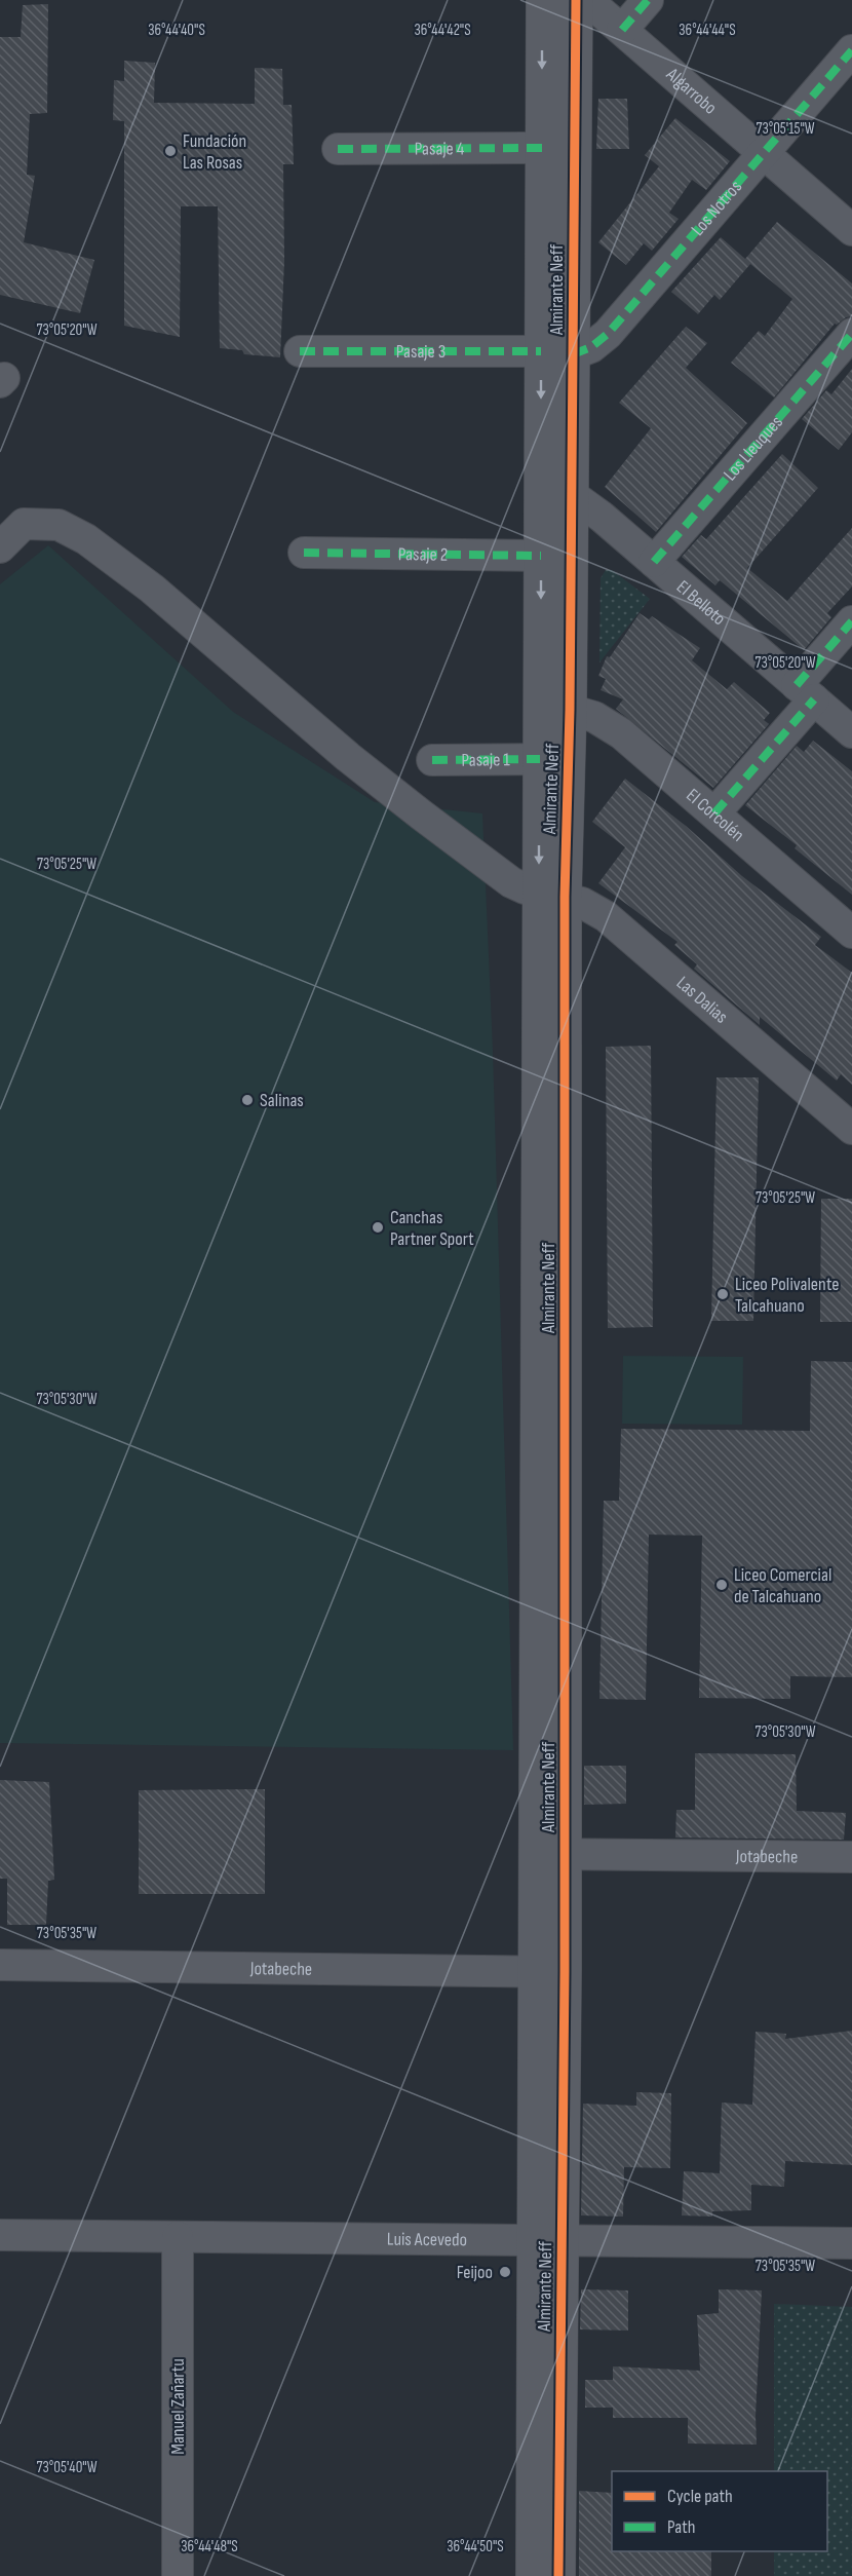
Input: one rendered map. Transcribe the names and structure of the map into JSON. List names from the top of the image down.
{
  "streets": {
    "street": [
      "Algarrobo",
      "Pasaje 4",
      "Los Notros",
      "Almirante Neff",
      "Pasaje 3",
      "Los Lleuques",
      "Pasaje 2",
      "El Belloto",
      "Pasaje 1",
      "El Corcolén",
      "Las Dalias",
      "Jotabeche",
      "Luis Acevedo",
      "Manuel Zañartu"
    ]
  },
  "crossings": [
    ["Algarrobo", "Los Notros"],
    ["Pasaje 4", "Almirante Neff"],
    ["Los Notros", "Almirante Neff"],
    ["Los Notros", "Pasaje 3"],
    ["Almirante Neff", "Pasaje 3"],
    ["Almirante Neff", "Pasaje 2"],
    ["Almirante Neff", "El Belloto"],
    ["Almirante Neff", "Pasaje 1"],
    ["Almirante Neff", "El Corcolén"],
    ["Almirante Neff", "Las Dalias"],
    ["Almirante Neff", "Jotabeche"],
    ["Almirante Neff", "Luis Acevedo"],
    ["Los Lleuques", "El Belloto"],
    ["Luis Acevedo", "Manuel Zañartu"]
  ],
  "places": [
    "Fundación Las Rosas",
    "Salinas",
    "Canchas Partner Sport",
    "Liceo Polivalente Talcahuano",
    "Liceo Comercial de Talcahuano",
    "Feijoo"
  ],
  "legend": ["Cycle path", "Path"],
  "coordinates": [
    "36°44'40\"S",
    "36°44'42\"S",
    "36°44'44\"S",
    "73°05'15\"W",
    "73°05'20\"W",
    "73°05'25\"W",
    "73°05'30\"W",
    "73°05'35\"W",
    "73°05'40\"W",
    "36°44'48\"S",
    "36°44'50\"S"
  ]
}
